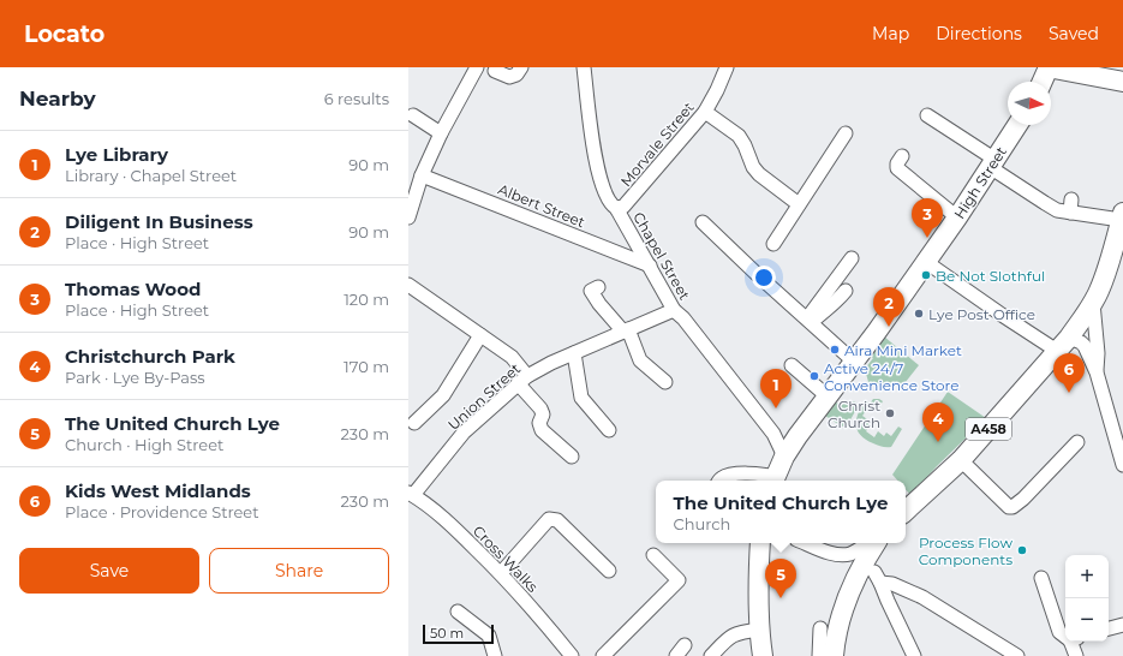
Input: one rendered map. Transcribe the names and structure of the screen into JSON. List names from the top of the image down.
{
  "streets": {
    "highway": ["High Street", "A458"],
    "street": [
      "Morvale Street",
      "Albert Street",
      "Chapel Street",
      "Union Street",
      "Cross Walks"
    ]
  },
  "crossings": [
    ["Morvale Street", "Chapel Street"],
    ["High Street", "Chapel Street"],
    ["Albert Street", "Chapel Street"],
    ["Chapel Street", "Union Street"],
    ["Union Street", "Cross Walks"]
  ],
  "places": [
    "Be Not Slothful",
    "Lye Post Office",
    "Aira Mini Market",
    "Active 24/7 Convenience Store",
    "Christ Church",
    "Process Flow Components"
  ],
  "scale_bar": "50 m",
  "north": "right",
  "page": {
    "header": "Locato",
    "nav": ["Map", "Directions", "Saved"],
    "heading": ["Nearby", "6 results"],
    "list": [
      {
        "mark": "1",
        "name": "Lye Library",
        "note": "Library · Chapel Street",
        "value": "90 m"
      },
      {
        "mark": "2",
        "name": "Diligent In Business",
        "note": "Place · High Street",
        "value": "90 m"
      },
      {
        "mark": "3",
        "name": "Thomas Wood",
        "note": "Place · High Street",
        "value": "120 m"
      },
      {
        "mark": "4",
        "name": "Christchurch Park",
        "note": "Park · Lye By-Pass",
        "value": "170 m"
      },
      {
        "mark": "5",
        "name": "The United Church Lye",
        "note": "Church · High Street",
        "value": "230 m"
      },
      {
        "mark": "6",
        "name": "Kids West Midlands",
        "note": "Place · Providence Street",
        "value": "230 m"
      }
    ],
    "pins": [
      "3",
      "2",
      "6",
      "1",
      "4",
      "5"
    ],
    "popup": ["The United Church Lye", "Church"],
    "buttons": ["Save", "Share"],
    "map_buttons": ["+", "−"],
    "scale": "50 m"
  }
}
